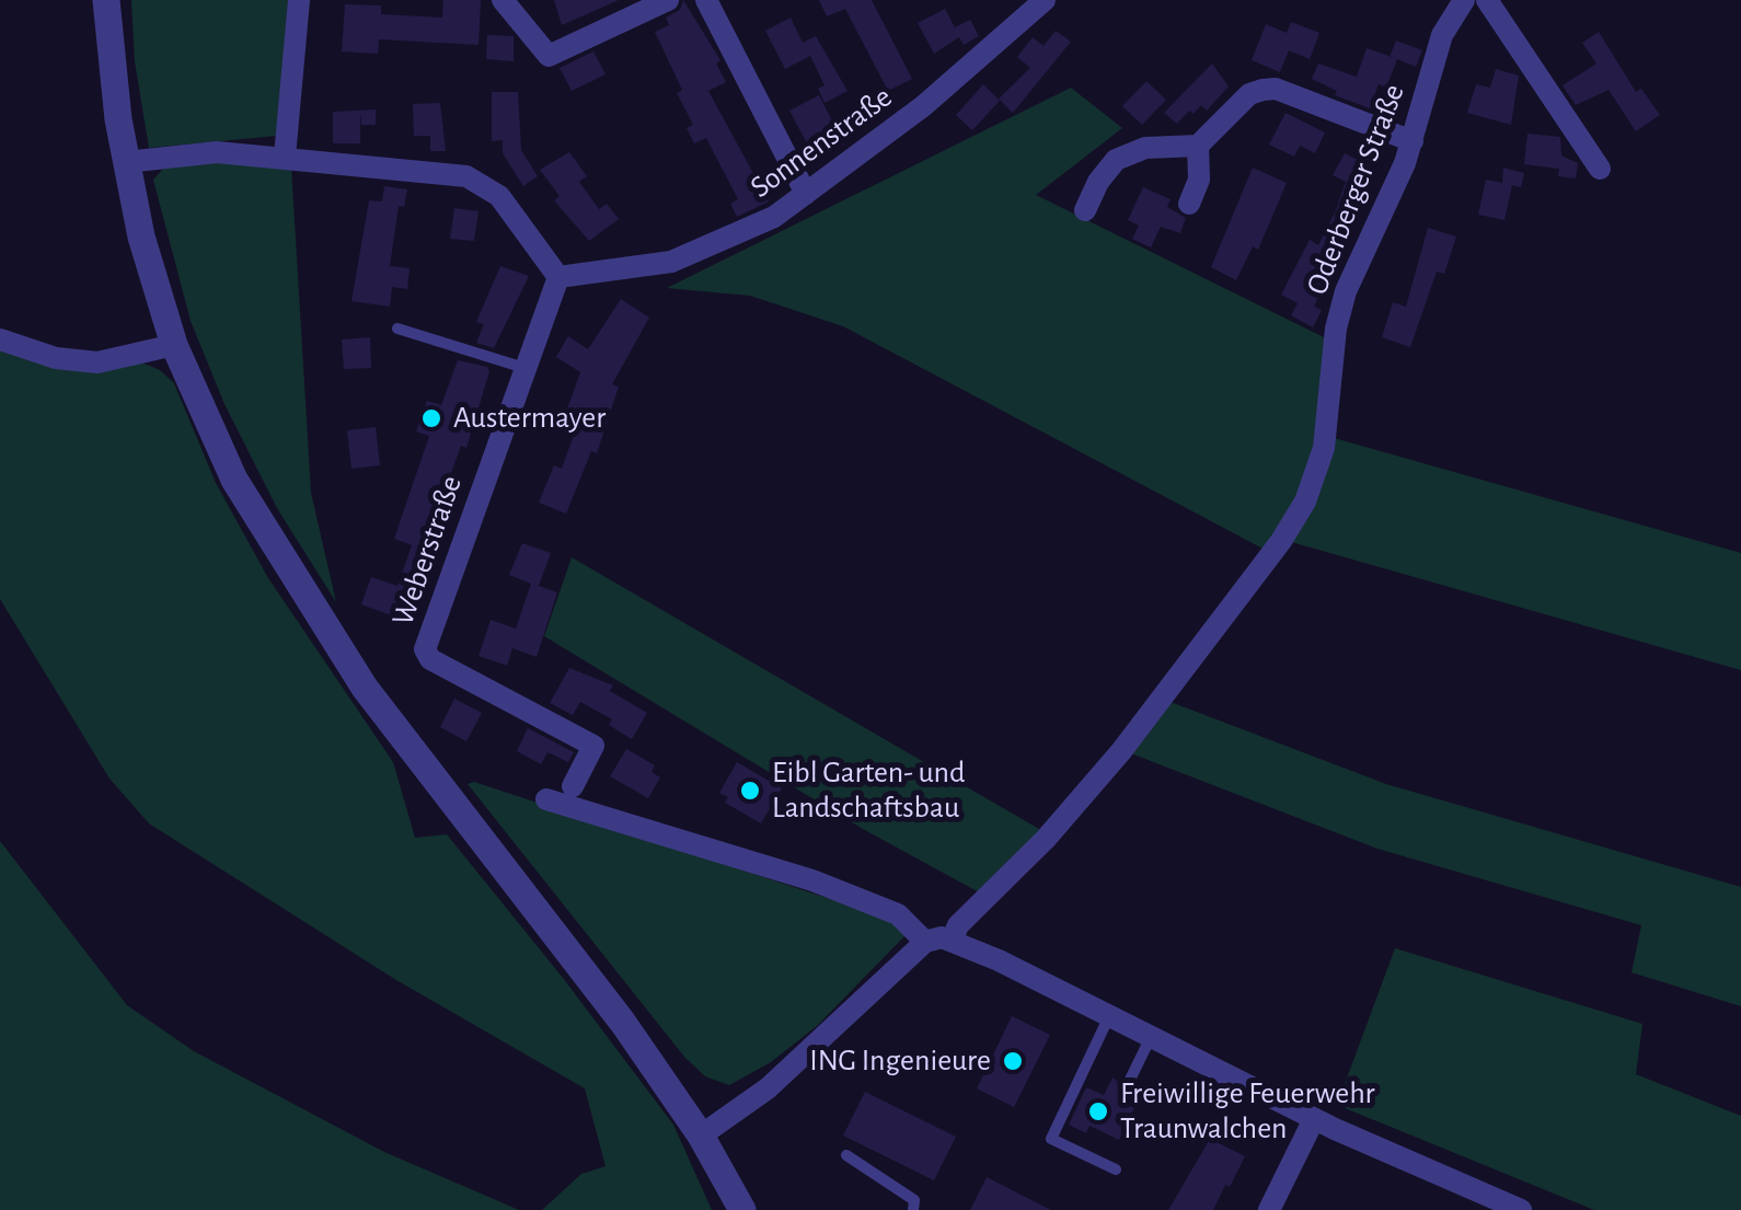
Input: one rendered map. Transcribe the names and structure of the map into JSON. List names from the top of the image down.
{
  "streets": {
    "street": ["Sonnenstraße", "Oderberger Straße", "Weberstraße"]
  },
  "crossings": [
    ["Sonnenstraße", "Weberstraße"]
  ],
  "places": [
    "Austermayer",
    "Eibl Garten- und Landschaftsbau",
    "ING Ingenieure",
    "Freiwillige Feuerwehr Traunwalchen"
  ]
}
